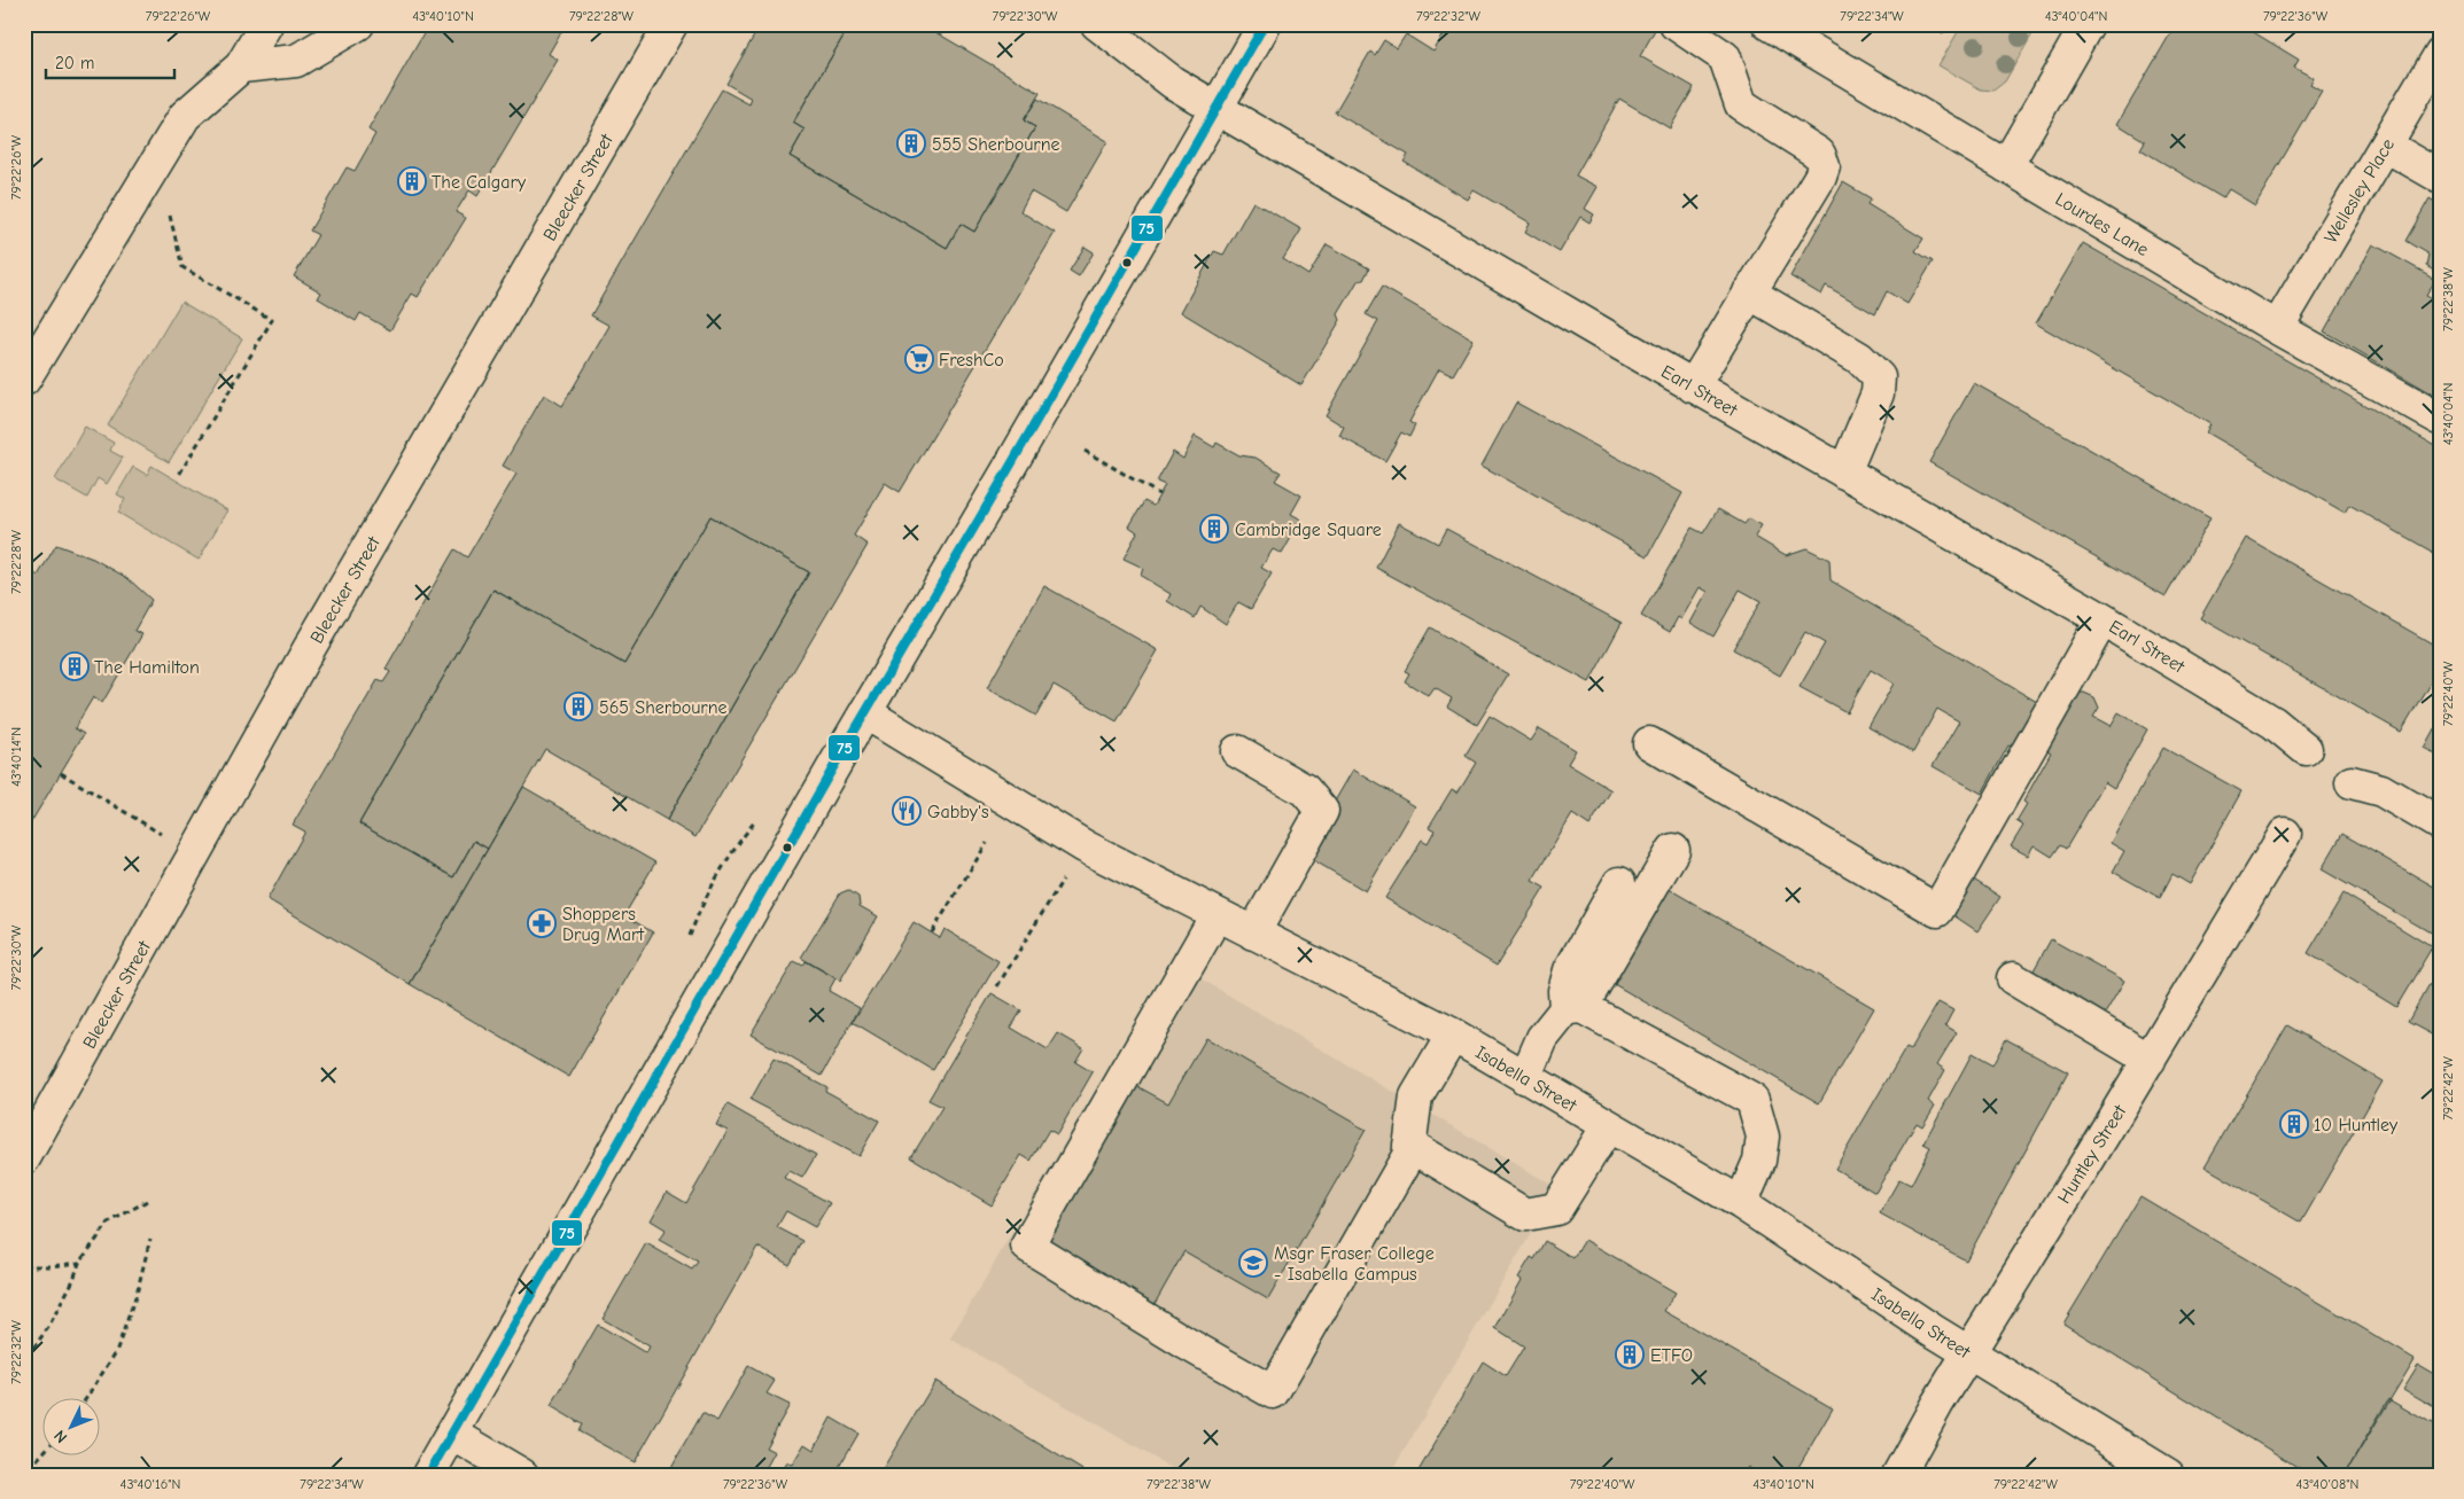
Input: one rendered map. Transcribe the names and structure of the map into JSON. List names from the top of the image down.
{
  "streets": {
    "street": [
      "Bleecker Street",
      "Wellesley Place",
      "Lourdes Lane",
      "Earl Street",
      "Isabella Street",
      "Huntley Street"
    ]
  },
  "crossings": [
    ["Wellesley Place", "Lourdes Lane"],
    ["Isabella Street", "Huntley Street"]
  ],
  "places": {
    "building": [
      "555 Sherbourne",
      "The Calgary",
      "Cambridge Square",
      "The Hamilton",
      "565 Sherbourne",
      "10 Huntley",
      "ETFO"
    ],
    "supermarket": ["FreshCo"],
    "restaurant": ["Gabby's"],
    "pharmacy": ["Shoppers Drug Mart"],
    "school or university": ["Msgr Fraser College - Isabella Campus"]
  },
  "lines": ["transit line 75"],
  "scale_bar": "20 m",
  "north": "bottom left",
  "coordinates": [
    "79°22'26\"W",
    "43°40'10\"N",
    "79°22'28\"W",
    "79°22'30\"W",
    "79°22'32\"W",
    "79°22'34\"W",
    "43°40'04\"N",
    "79°22'36\"W",
    "79°22'38\"W",
    "79°22'40\"W",
    "43°40'14\"N",
    "79°22'42\"W",
    "43°40'16\"N",
    "43°40'08\"N"
  ]
}
